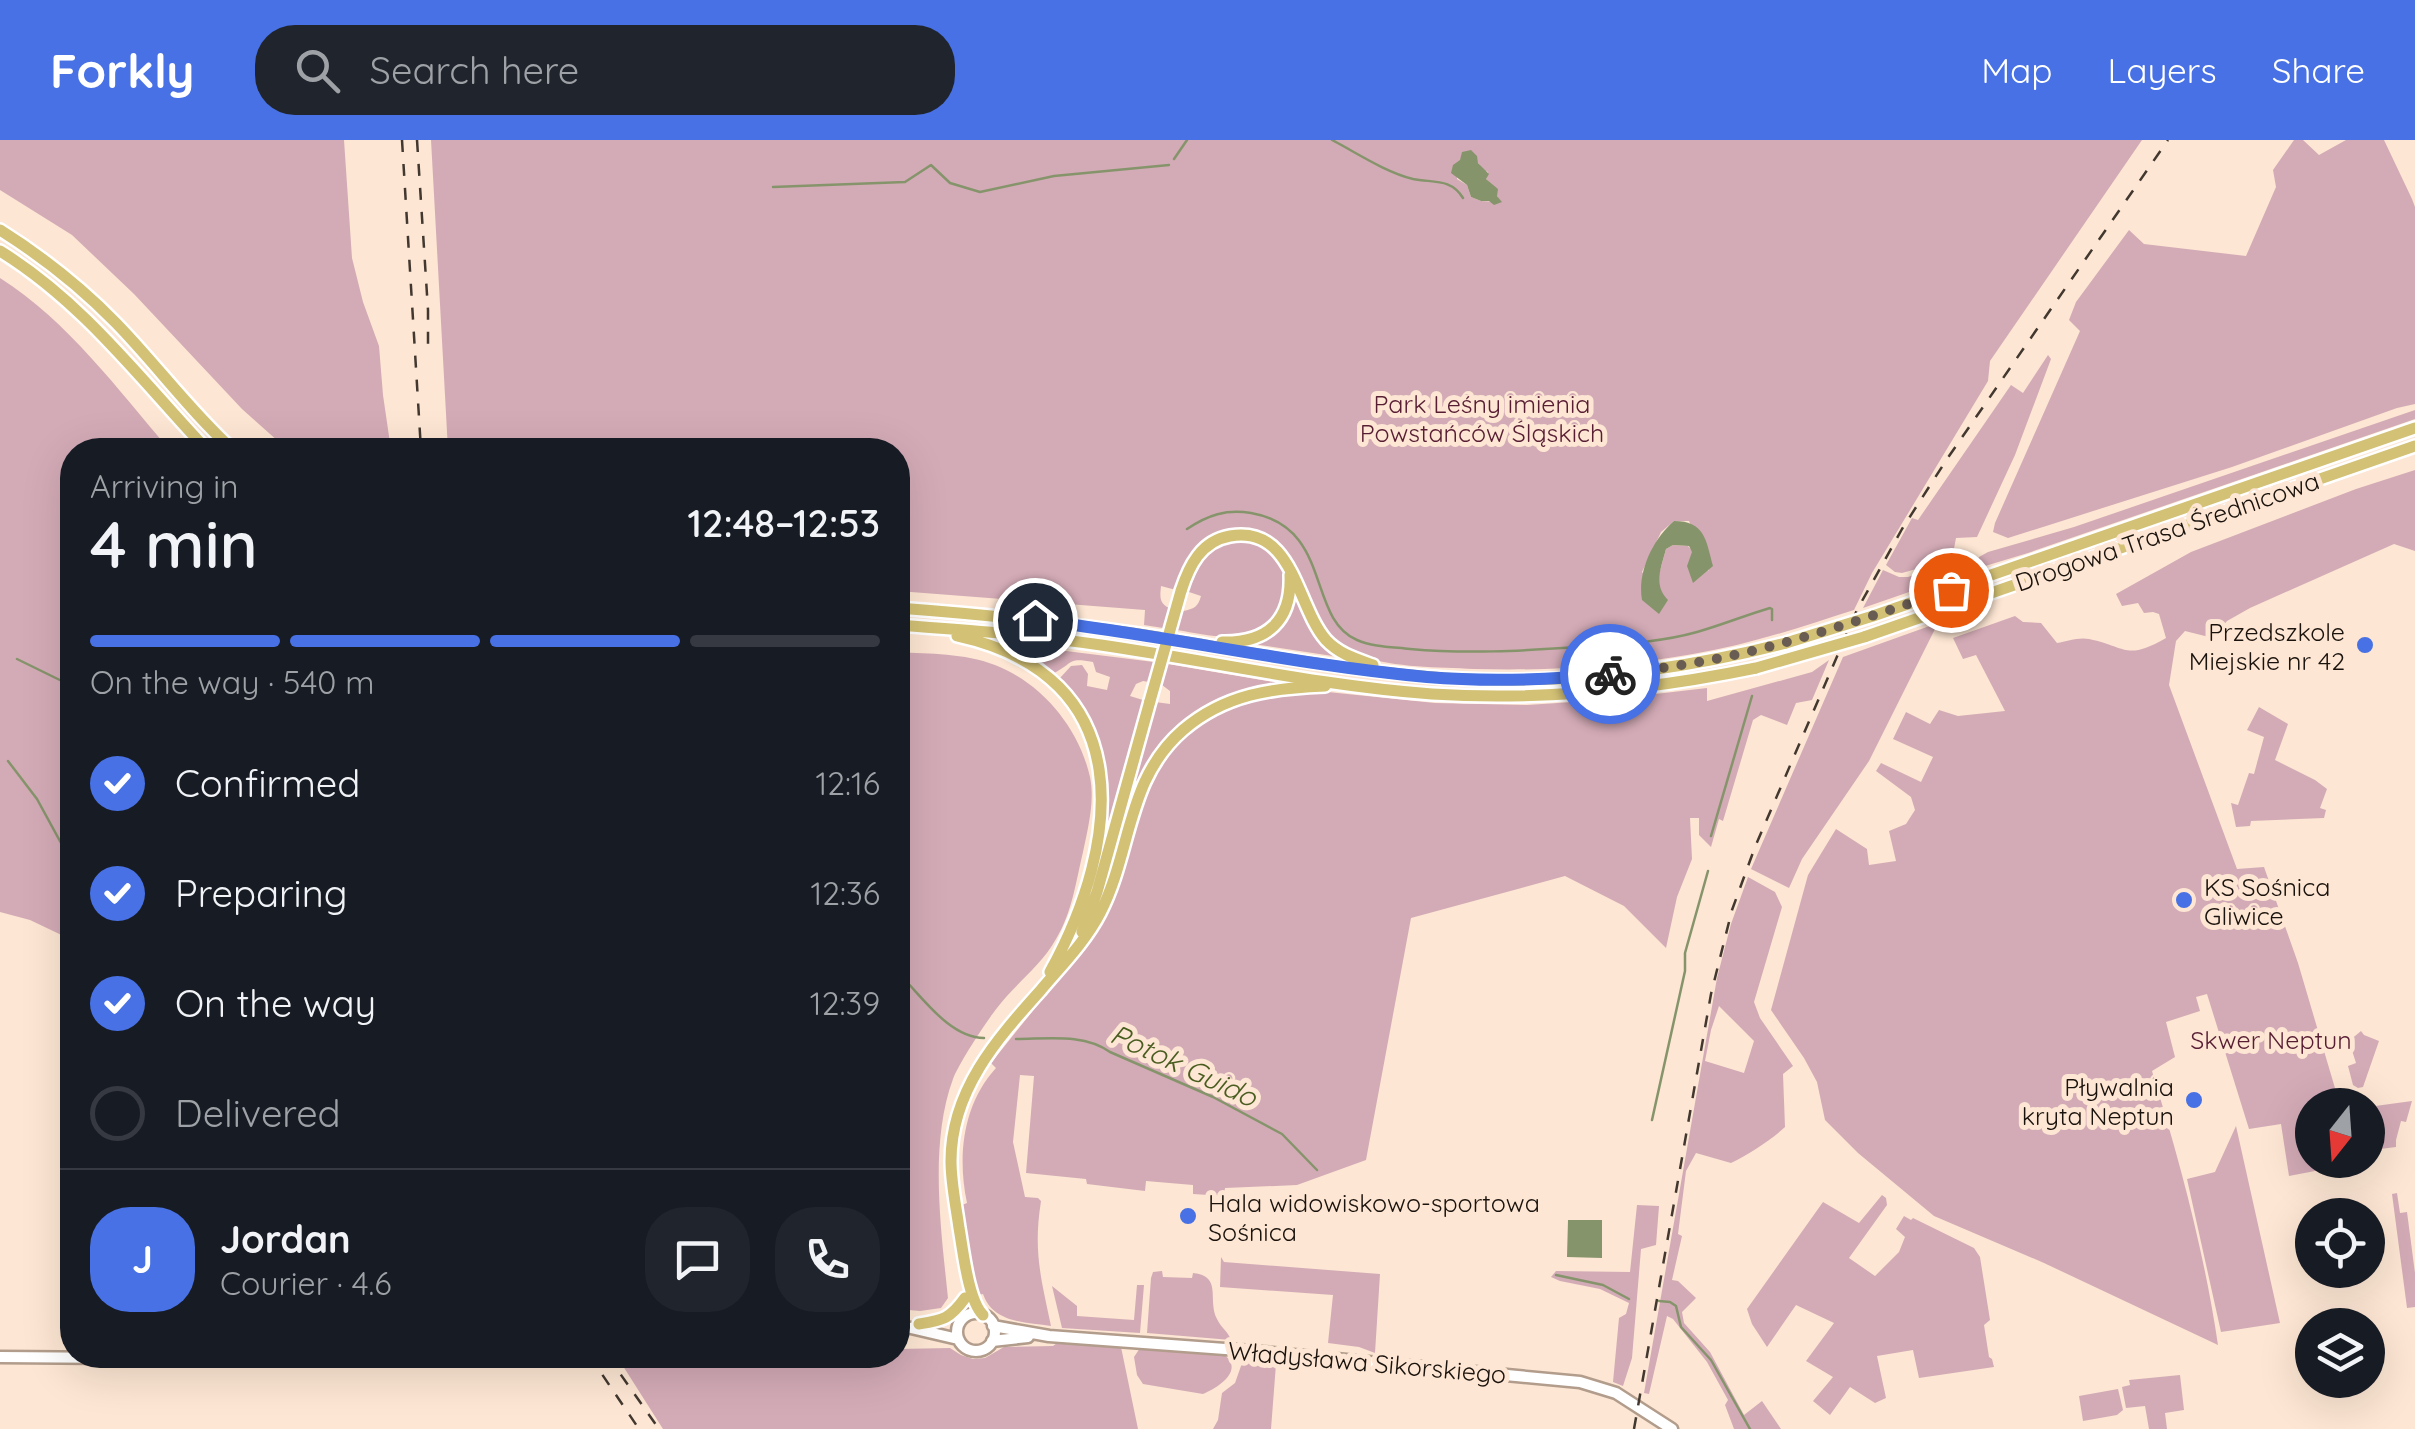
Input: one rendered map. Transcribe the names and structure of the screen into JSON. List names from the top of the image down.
{
  "streets": {
    "main road": ["Drogowa Trasa Średnicowa"],
    "street": ["Władysława Sikorskiego"]
  },
  "water": ["Potok Guido"],
  "parks": ["Park Leśny imienia Powstańców Śląskich", "Skwer Neptun"],
  "places": [
    "Przedszkole Miejskie nr 42",
    "KS Sośnica Gliwice",
    "Pływalnia kryta Neptun",
    "Hala widowiskowo-sportowa Sośnica"
  ],
  "north": "bottom",
  "page": {
    "header": "Forkly",
    "search": "Search here",
    "nav": ["Map", "Layers", "Share"],
    "heading": ["4 min", "Arriving in", "12:48–12:53"],
    "panel": ["Jordan", "Courier · 4.6"],
    "bar": "On the way · 540 m",
    "list": [
      ["Confirmed", "12:16"],
      ["Preparing", "12:36"],
      ["On the way", "12:39"],
      "Delivered"
    ],
    "round": "J"
  }
}
